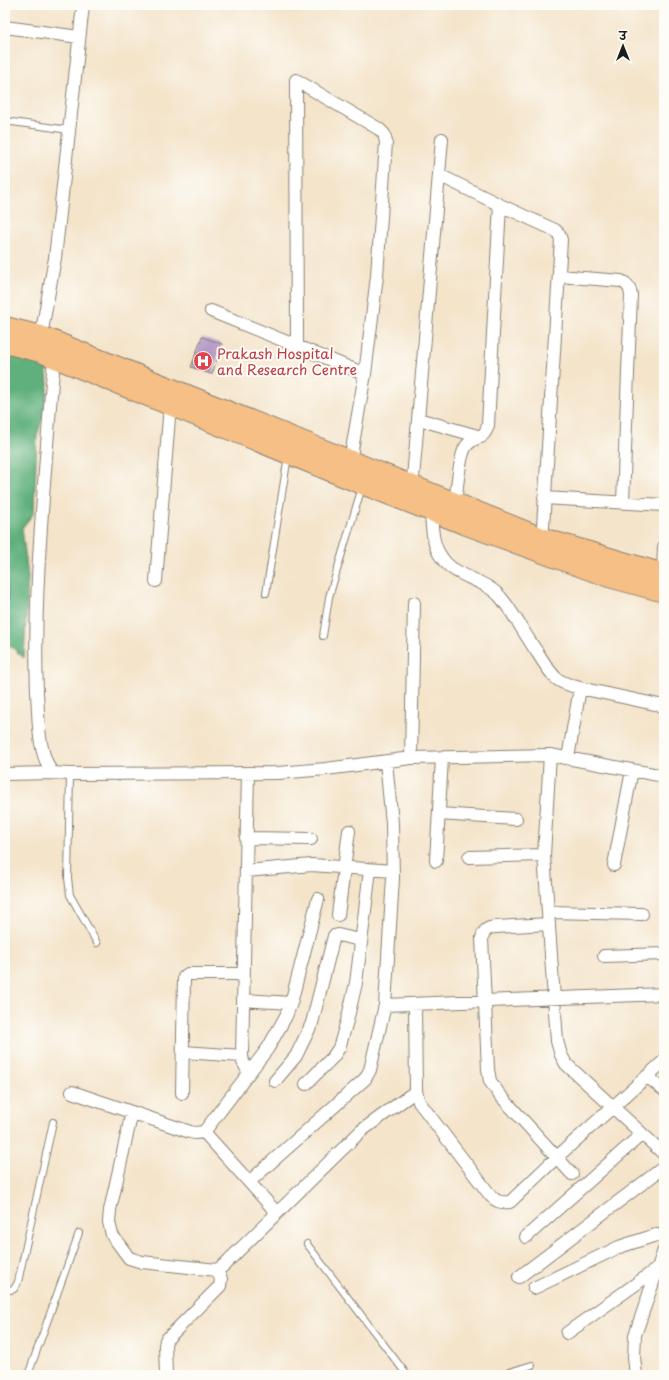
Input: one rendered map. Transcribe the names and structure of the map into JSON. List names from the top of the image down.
{
  "places": {
    "hospital": ["Prakash Hospital and Research Centre"]
  },
  "north": "top"
}
